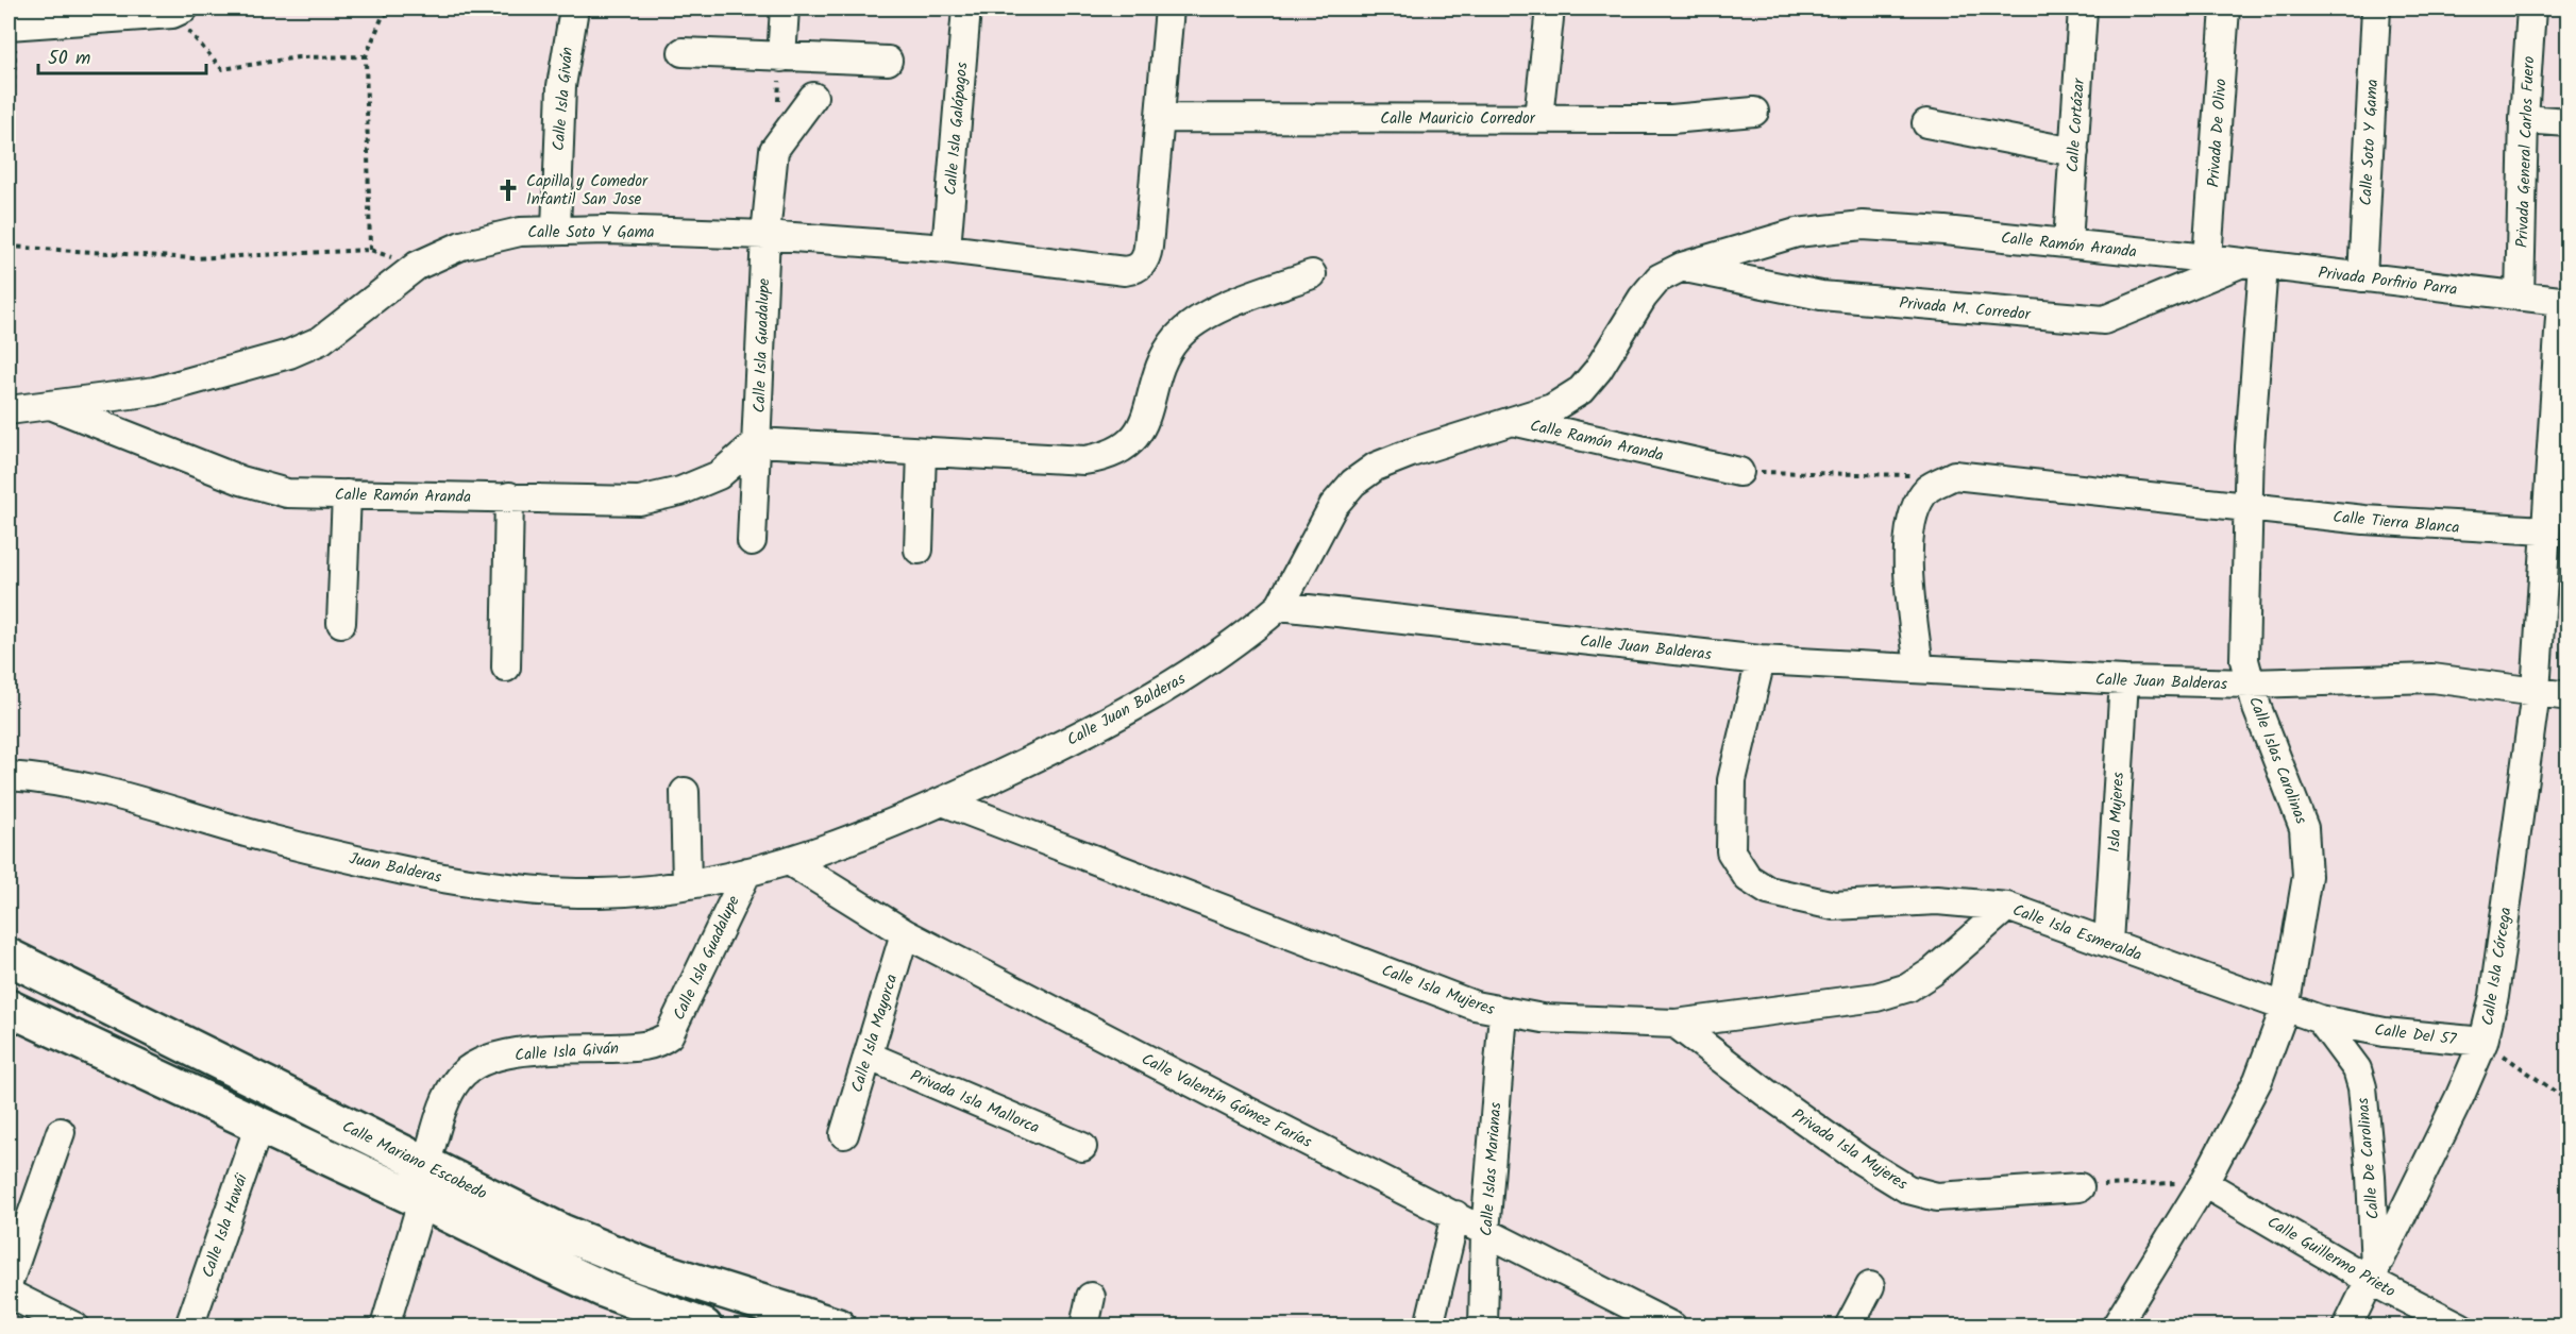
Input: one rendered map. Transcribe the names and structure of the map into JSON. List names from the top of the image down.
{
  "streets": {
    "main road": ["Calle Mariano Escobedo"],
    "street": [
      "Calle Isla Giván",
      "Calle Mauricio Corredor",
      "Calle Cortázar",
      "Calle Isla Galápagos",
      "Privada De Olivo",
      "Calle Soto Y Gama",
      "Privada General Carlos Fuero",
      "Calle Ramón Aranda",
      "Privada Porfirio Parra",
      "Privada M. Corredor",
      "Calle Isla Guadalupe",
      "Calle Tierra Blanca",
      "Calle Juan Balderas",
      "Calle Islas Carolinas",
      "Isla Mujeres",
      "Juan Balderas",
      "Calle Isla Esmeralda",
      "Calle Isla Córcega",
      "Calle Isla Mujeres",
      "Calle Isla Mayorca",
      "Calle Del 57",
      "Calle Valentín Gómez Farías",
      "Privada Isla Mallorca",
      "Privada Isla Mujeres",
      "Calle De Carolinas",
      "Calle Islas Marianas",
      "Calle Isla Hawái",
      "Calle Guillermo Prieto"
    ]
  },
  "crossings": [
    ["Calle Isla Giván", "Calle Soto Y Gama"],
    ["Calle Isla Giván", "Calle Isla Guadalupe"],
    ["Calle Isla Giván", "Calle Mariano Escobedo"],
    ["Calle Mauricio Corredor", "Calle Soto Y Gama"],
    ["Calle Cortázar", "Calle Ramón Aranda"],
    ["Calle Isla Galápagos", "Calle Soto Y Gama"],
    ["Privada De Olivo", "Calle Ramón Aranda"],
    ["Privada De Olivo", "Privada Porfirio Parra"],
    ["Calle Soto Y Gama", "Calle Ramón Aranda"],
    ["Calle Soto Y Gama", "Privada Porfirio Parra"],
    ["Calle Soto Y Gama", "Calle Isla Guadalupe"],
    ["Privada General Carlos Fuero", "Privada Porfirio Parra"],
    ["Calle Ramón Aranda", "Privada Porfirio Parra"],
    ["Calle Ramón Aranda", "Privada M. Corredor"],
    ["Calle Ramón Aranda", "Calle Isla Guadalupe"],
    ["Privada Porfirio Parra", "Privada M. Corredor"],
    ["Privada Porfirio Parra", "Calle Islas Carolinas"],
    ["Privada M. Corredor", "Calle Islas Carolinas"],
    ["Calle Isla Guadalupe", "Juan Balderas"],
    ["Calle Tierra Blanca", "Calle Islas Carolinas"],
    ["Calle Juan Balderas", "Calle Islas Carolinas"],
    ["Calle Juan Balderas", "Isla Mujeres"],
    ["Calle Juan Balderas", "Juan Balderas"],
    ["Calle Juan Balderas", "Calle Isla Esmeralda"],
    ["Calle Juan Balderas", "Calle Isla Córcega"],
    ["Calle Juan Balderas", "Calle Isla Mujeres"],
    ["Calle Juan Balderas", "Calle Valentín Gómez Farías"],
    ["Calle Islas Carolinas", "Calle Isla Esmeralda"],
    ["Calle Islas Carolinas", "Calle Del 57"],
    ["Calle Islas Carolinas", "Calle Guillermo Prieto"],
    ["Isla Mujeres", "Calle Isla Esmeralda"],
    ["Juan Balderas", "Calle Valentín Gómez Farías"],
    ["Calle Isla Esmeralda", "Calle Isla Mujeres"],
    ["Calle Isla Esmeralda", "Calle Del 57"],
    ["Calle Isla Córcega", "Calle Del 57"],
    ["Calle Isla Córcega", "Calle De Carolinas"],
    ["Calle Isla Córcega", "Calle Guillermo Prieto"],
    ["Calle Isla Mujeres", "Privada Isla Mujeres"],
    ["Calle Isla Mujeres", "Calle Islas Marianas"],
    ["Calle Isla Mayorca", "Calle Valentín Gómez Farías"],
    ["Calle Isla Mayorca", "Privada Isla Mallorca"],
    ["Calle Del 57", "Calle De Carolinas"],
    ["Calle Valentín Gómez Farías", "Calle Islas Marianas"],
    ["Calle De Carolinas", "Calle Guillermo Prieto"]
  ],
  "places": {
    "church": ["Capilla y Comedor Infantil San Jose"]
  },
  "scale_bar": "50 m"
}
